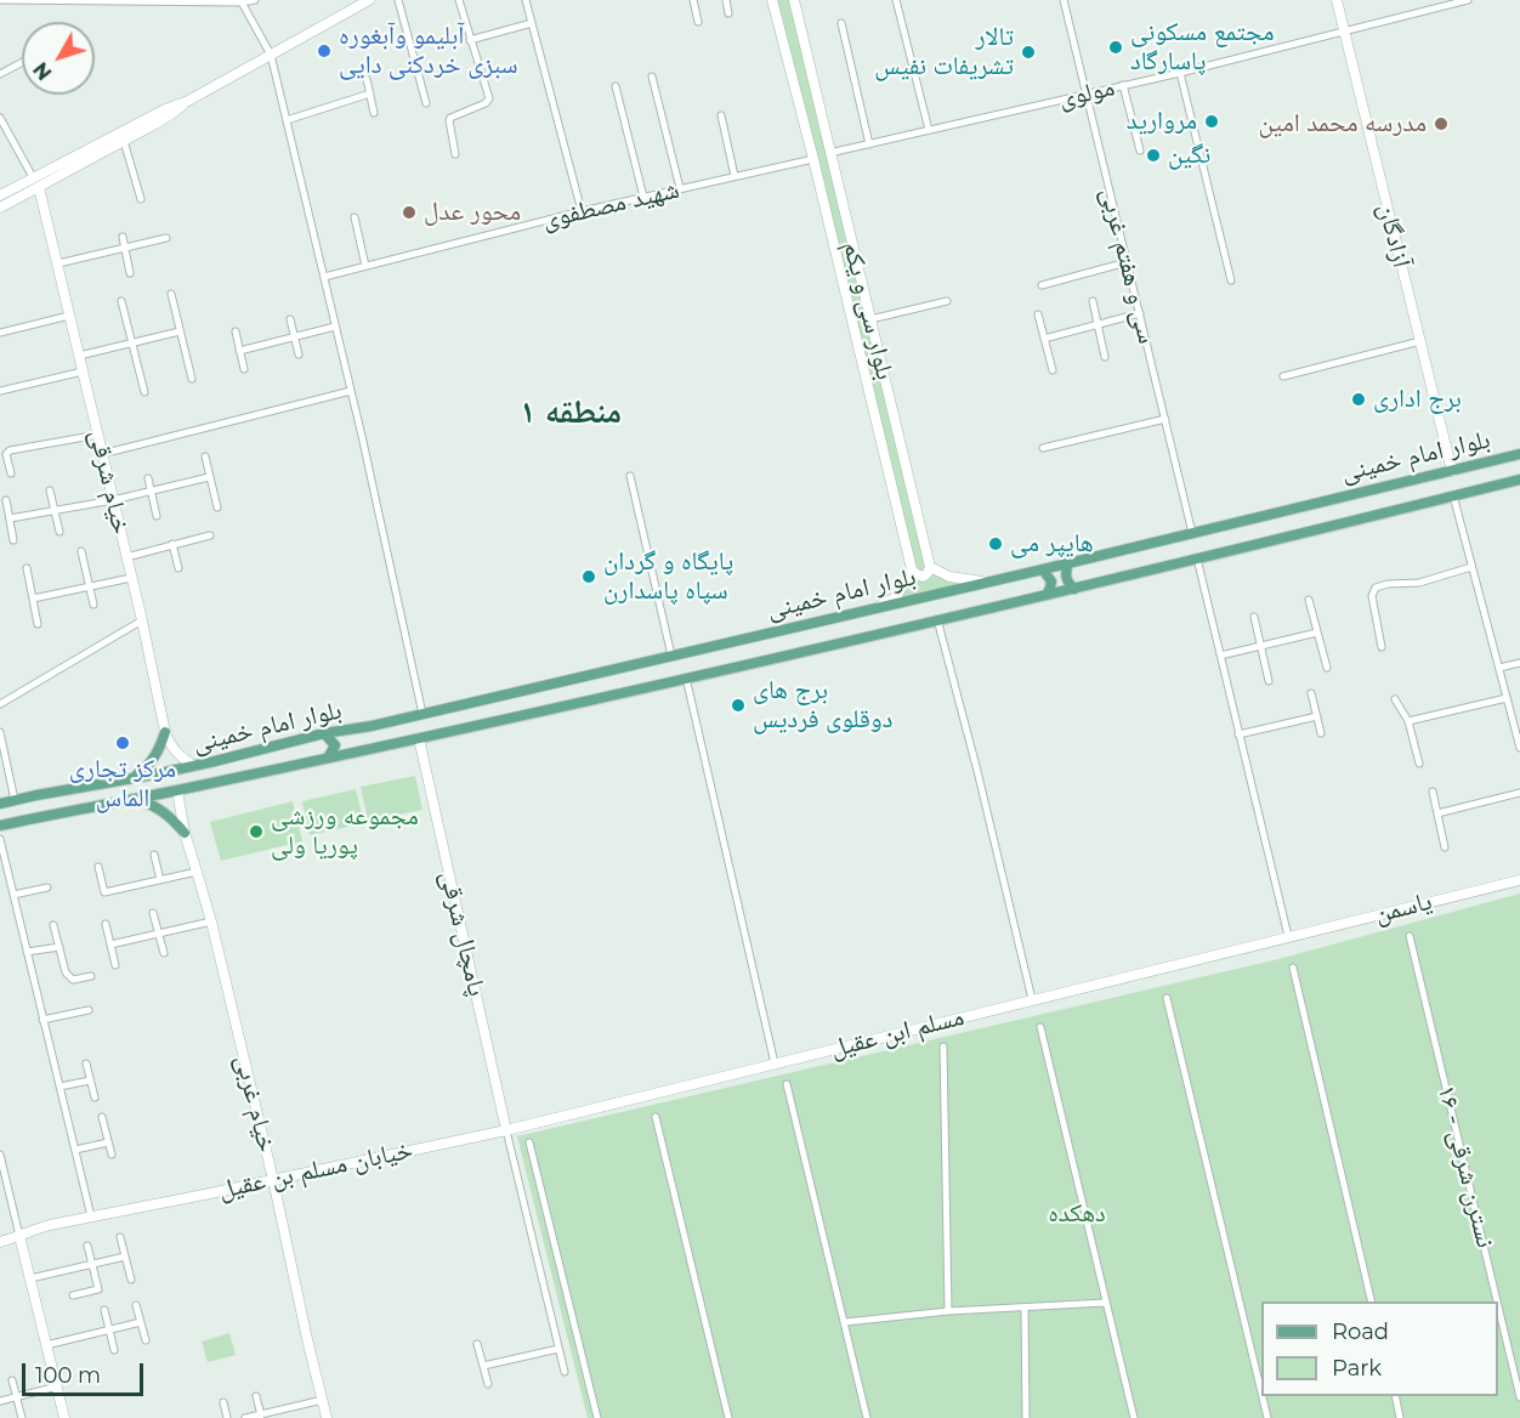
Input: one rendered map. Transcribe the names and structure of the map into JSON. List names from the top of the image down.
{
  "streets": {
    "main road": ["بلوار امام خمینی"],
    "street": [
      "مولوی",
      "شهید مصطفوی",
      "آزادگان",
      "سی و هفتم غربی",
      "بلوار سی و یکم",
      "خیام شرقی",
      "یاسمن",
      "پامچال شرقی",
      "مسلم ابن عقیل",
      "خیام غربی",
      "نسترن شرقی - ۱۶",
      "خیابان مسلم بن عقیل"
    ]
  },
  "crossings": [
    ["مولوی", "آزادگان"],
    ["مولوی", "سی و هفتم غربی"],
    ["مولوی", "بلوار سی و یکم"],
    ["شهید مصطفوی", "بلوار سی و یکم"],
    ["آزادگان", "بلوار امام خمینی"],
    ["سی و هفتم غربی", "بلوار امام خمینی"],
    ["بلوار امام خمینی", "خیام شرقی"],
    ["بلوار امام خمینی", "پامچال شرقی"],
    ["بلوار امام خمینی", "خیام غربی"],
    ["یاسمن", "مسلم ابن عقیل"],
    ["پامچال شرقی", "مسلم ابن عقیل"],
    ["پامچال شرقی", "خیابان مسلم بن عقیل"],
    ["مسلم ابن عقیل", "خیابان مسلم بن عقیل"],
    ["خیام غربی", "خیابان مسلم بن عقیل"]
  ],
  "districts": ["منطقه ۱"],
  "parks": ["دهکده"],
  "places": [
    "مجتمع مسکونی پاسارگاد",
    "آبلیمو وآبغوره سبزی خردکنی دایی",
    "تالار تشریفات نفیس",
    "مروارید",
    "مدرسه محمد امین",
    "نگین",
    "محور عدل",
    "برج اداری",
    "هایپر می",
    "پایگاه و گردان سپاه پاسدارن",
    "برج های دوقلوی فردیس",
    "مرکز تجاری الماس",
    "مجموعه ورزشی پوریا ولی"
  ],
  "legend": ["Road", "Park"],
  "scale_bar": "100 m",
  "north": "bottom left"
}
